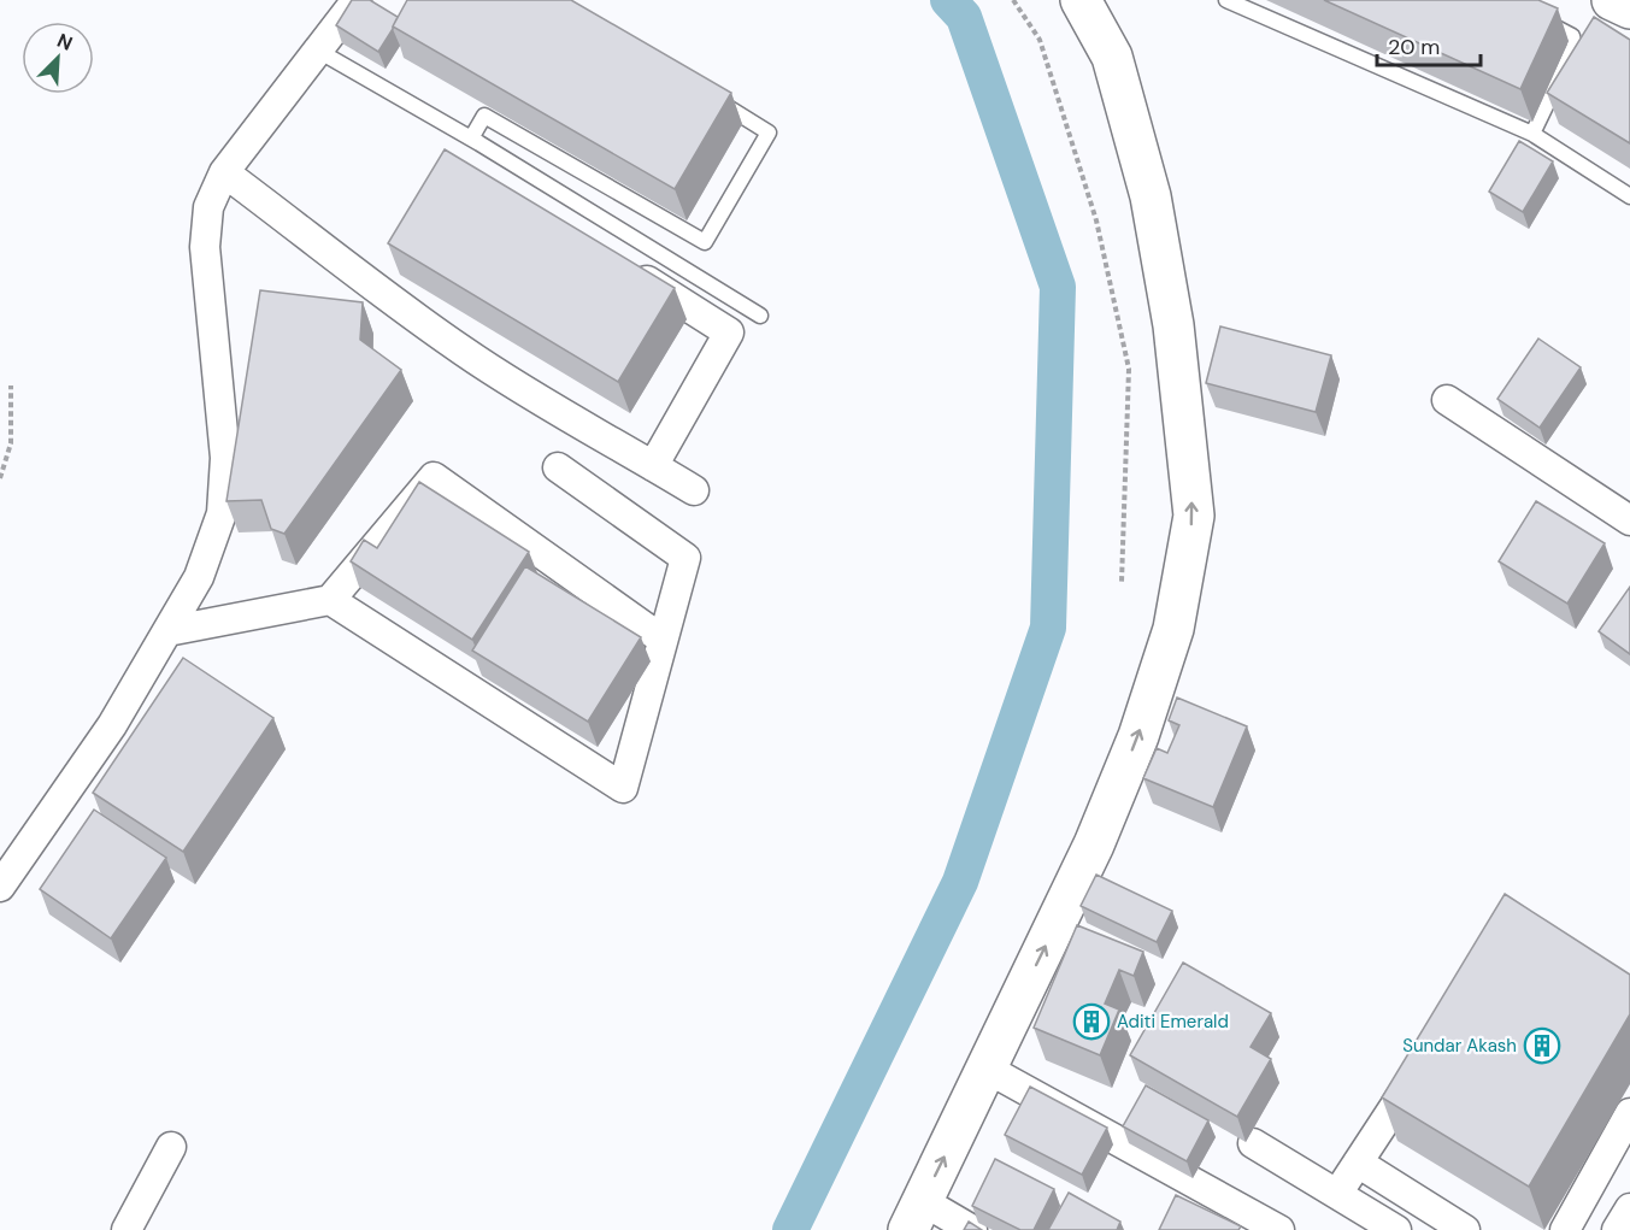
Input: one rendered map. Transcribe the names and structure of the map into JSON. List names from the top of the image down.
{
  "places": {
    "building": ["Aditi Emerald", "Sundar Akash"]
  },
  "scale_bar": "20 m",
  "north": "top right"
}
